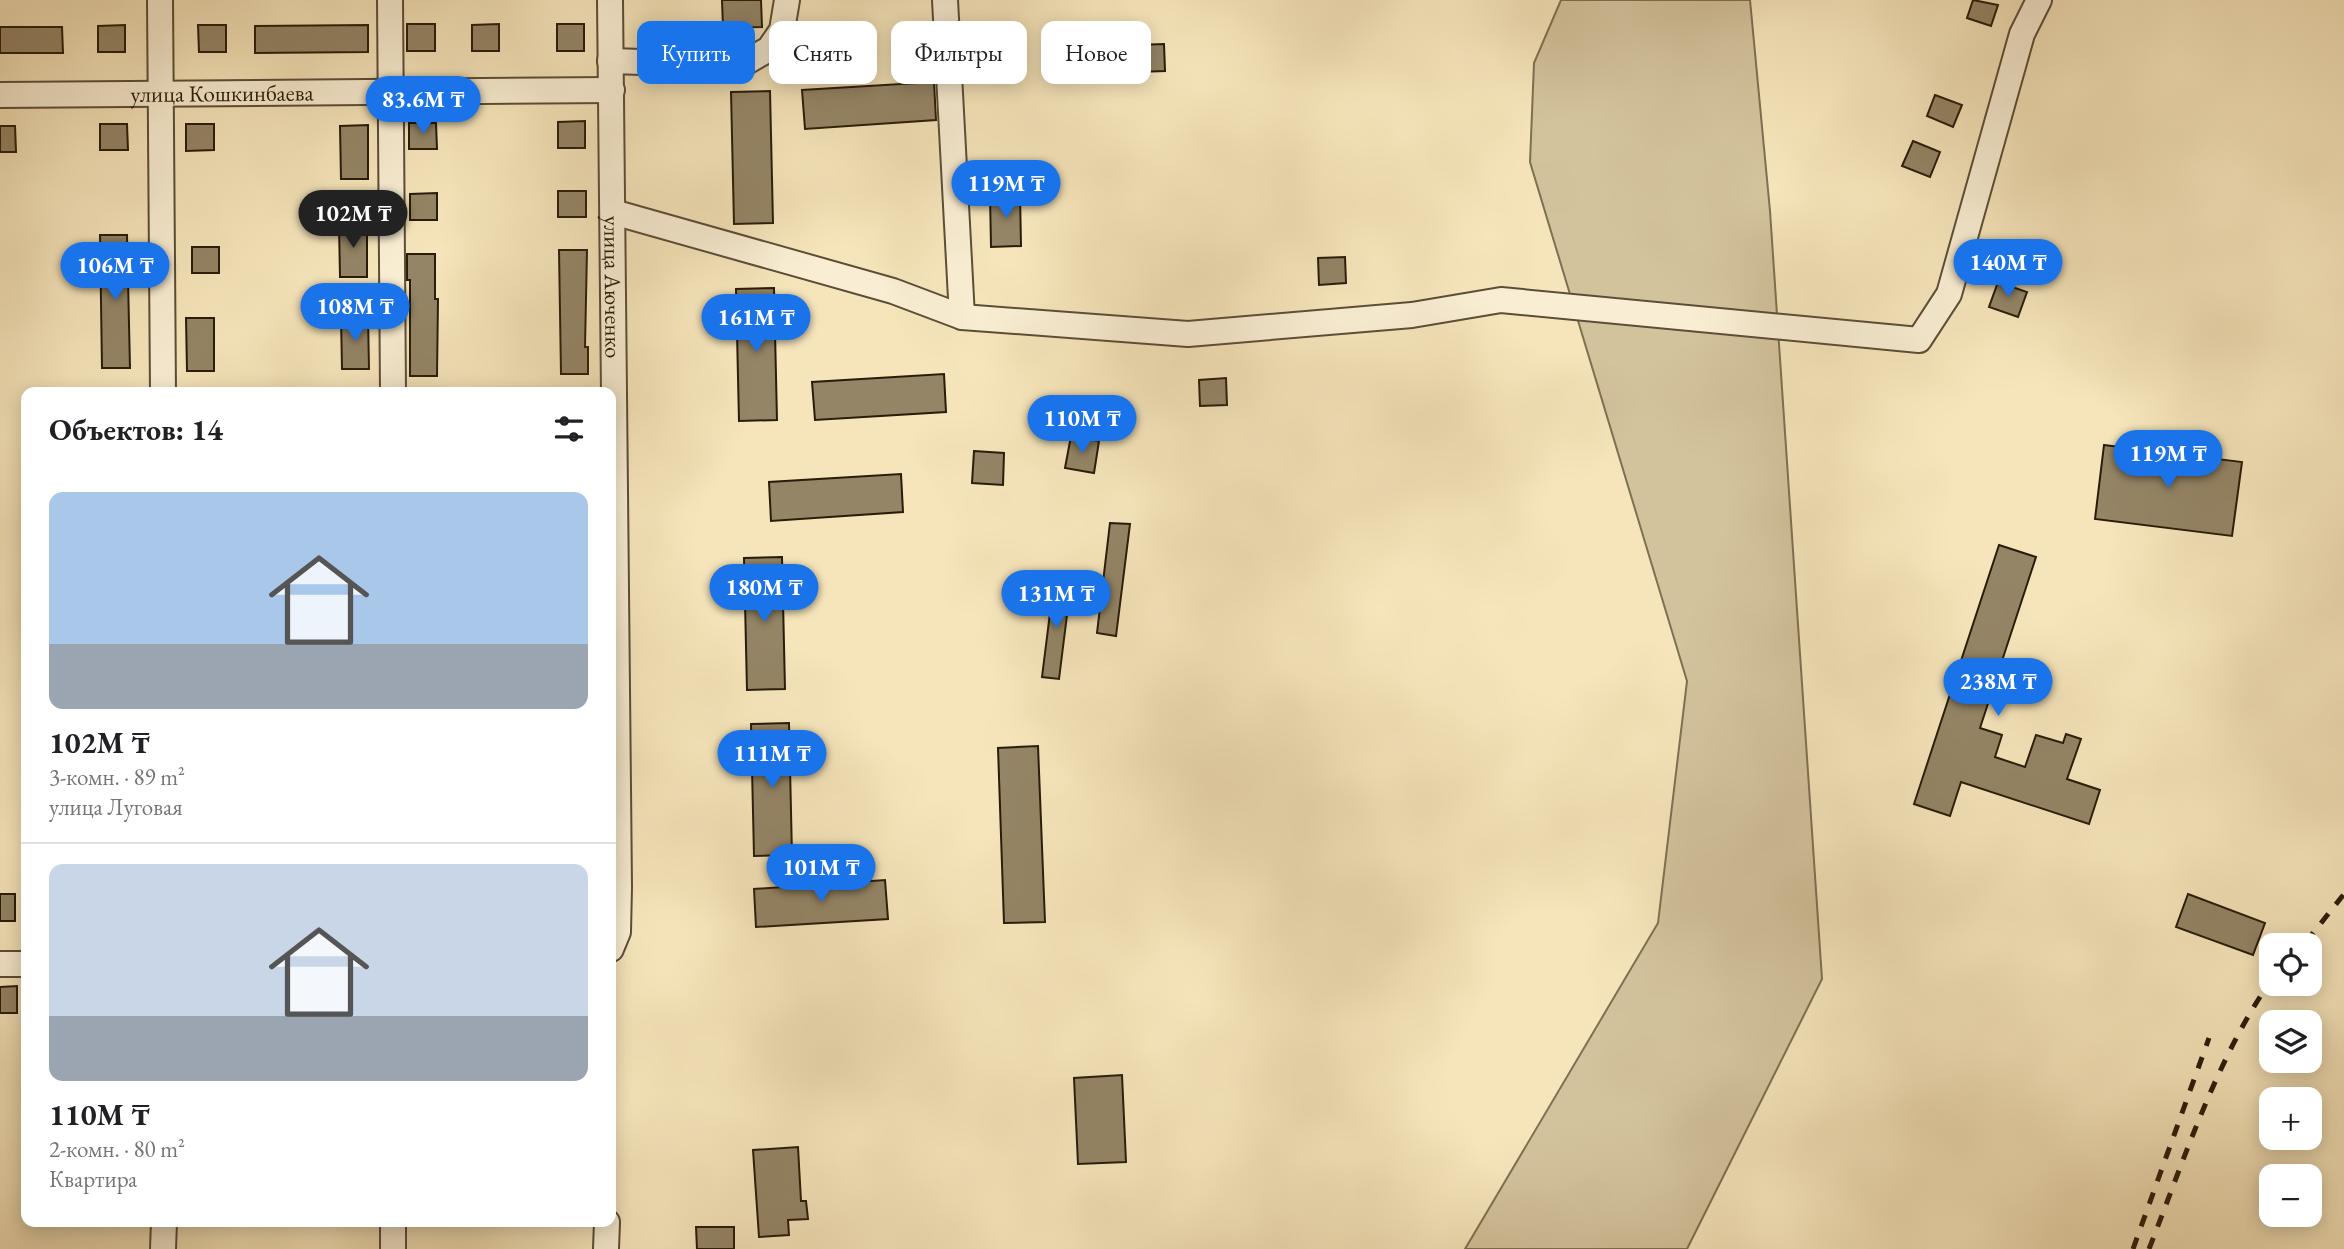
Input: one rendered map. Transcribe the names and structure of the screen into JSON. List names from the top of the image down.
{
  "streets": {
    "street": ["улица Кошкинбаева", "улица Аюченко"]
  },
  "crossings": [
    ["улица Кошкинбаева", "улица Аюченко"]
  ],
  "page": {
    "chip": [
      "Купить",
      "Снять",
      "Фильтры",
      "Новое"
    ],
    "price": [
      "83.6M ₸",
      "119M ₸",
      "102M ₸",
      "140M ₸",
      "106M ₸",
      "108M ₸",
      "161M ₸",
      "110M ₸",
      "119M ₸",
      "180M ₸",
      "131M ₸",
      "238M ₸",
      "111M ₸",
      "101M ₸"
    ],
    "heading": "Объектов: 14",
    "list": [
      {
        "name": "102M ₸",
        "note": "3-комн. · 89 m² · улица Луговая"
      },
      {
        "name": "110M ₸",
        "note": "2-комн. · 80 m² · Квартира"
      }
    ],
    "map_buttons": ["+", "−"]
  }
}
